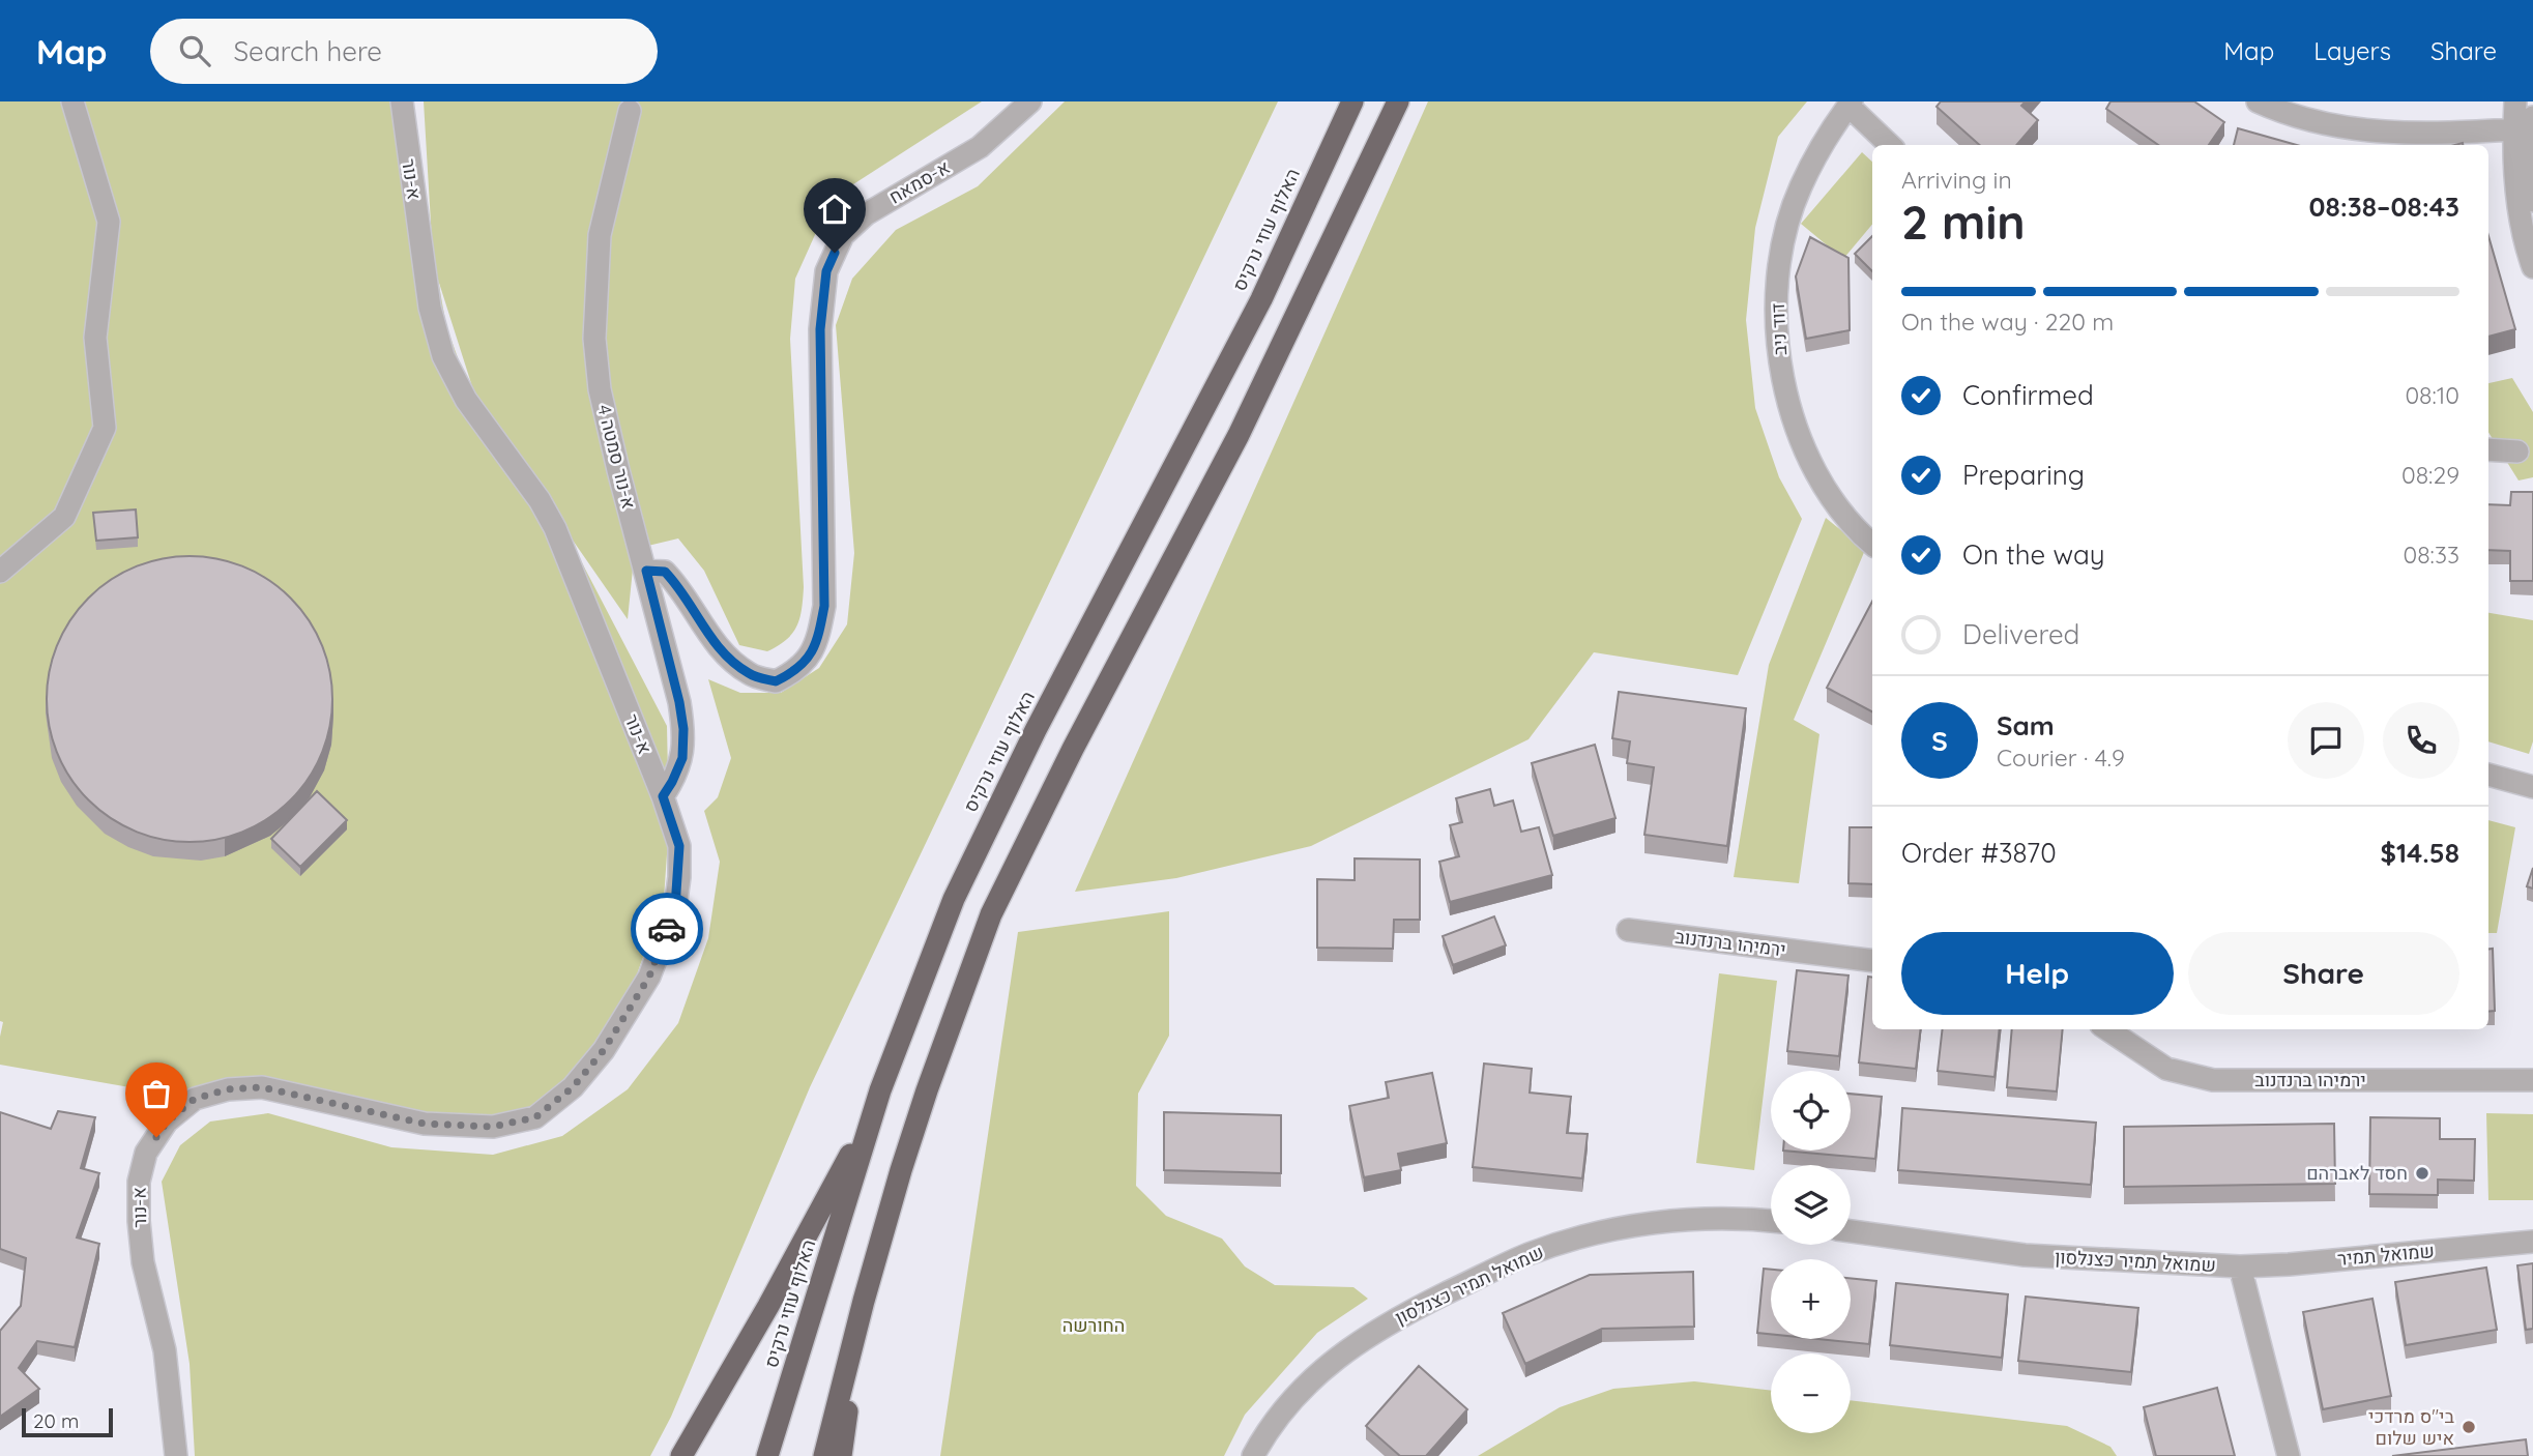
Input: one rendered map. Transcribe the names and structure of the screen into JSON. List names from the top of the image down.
{
  "streets": {
    "highway": ["האלוף עוזי נרקיס"],
    "street": [
      "א-נור",
      "א-סמאח",
      "דוד ניב",
      "א-נור סמטה 4",
      "ירמיהו ברנדנוב",
      "שמואל תמיר",
      "שמואל תמיר כצנלסון"
    ]
  },
  "crossings": [
    ["א-נור", "א-נור סמטה 4"],
    ["א-סמאח", "א-נור סמטה 4"],
    ["שמואל תמיר", "שמואל תמיר כצנלסון"]
  ],
  "parks": ["החורשה"],
  "places": ["חסד לאברהם", "בי\"ס מרדכי איש שלום"],
  "scale_bar": "20 m",
  "page": {
    "header": "Map",
    "search": "Search here",
    "nav": ["Map", "Layers", "Share"],
    "heading": ["2 min", "Arriving in", "08:38–08:43"],
    "panel": [
      "Sam",
      "Courier · 4.9",
      "Order #3870",
      "$14.58"
    ],
    "bar": "On the way · 220 m",
    "list": [
      ["Confirmed", "08:10"],
      ["Preparing", "08:29"],
      ["On the way", "08:33"],
      "Delivered"
    ],
    "round": "S",
    "buttons": ["Help", "Share"],
    "map_buttons": ["+", "−"],
    "scale": "20 m"
  }
}
